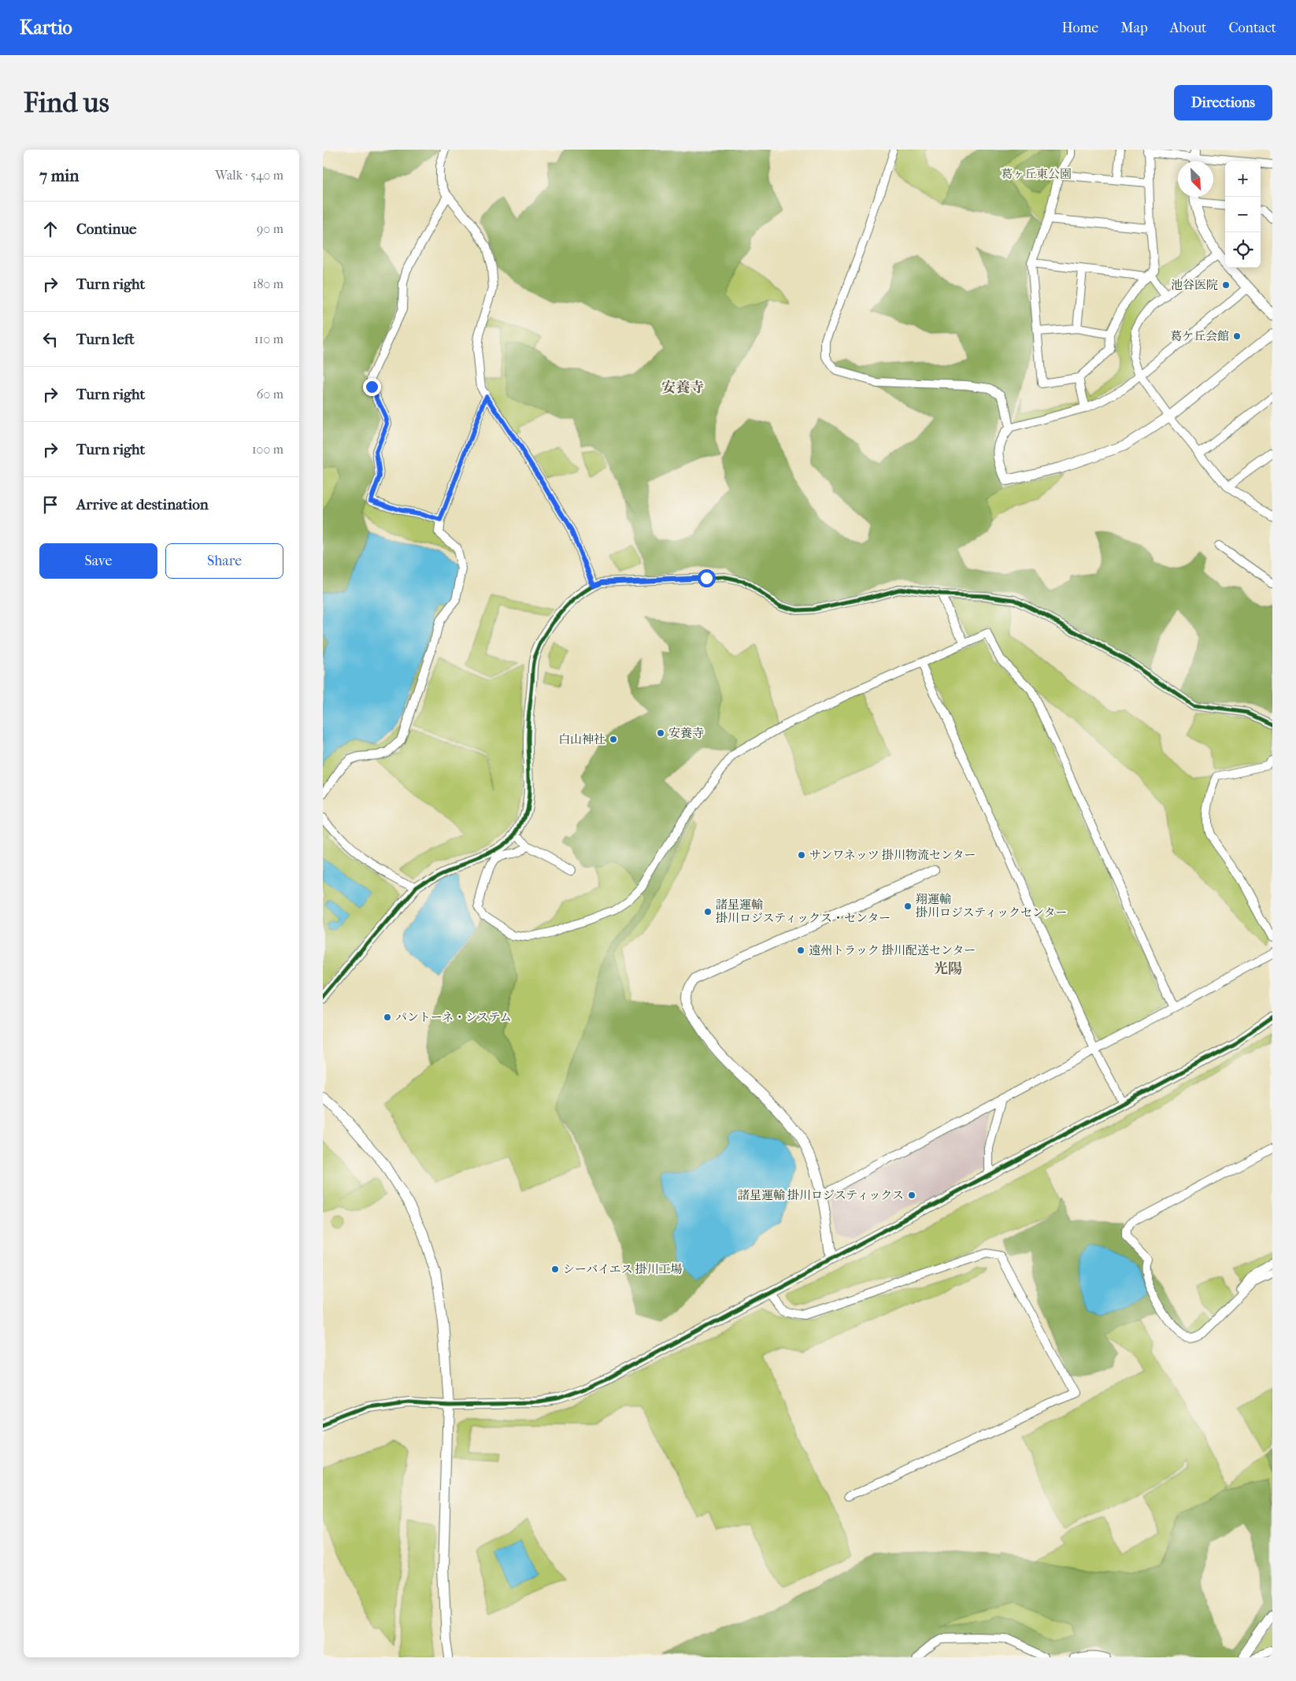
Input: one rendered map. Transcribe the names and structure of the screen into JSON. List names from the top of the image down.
{
  "districts": ["安養寺", "光陽"],
  "parks": ["葛ヶ丘東公園"],
  "places": [
    "池谷医院",
    "葛ケ丘会館",
    "安養寺",
    "白山神社",
    "サンワネッツ 掛川物流センター",
    "翔運輸 掛川ロジスティックセンター",
    "諸星運輸 掛川ロジスティックス・センター",
    "遠州トラック 掛川配送センター",
    "パントーネ・システム",
    "諸星運輸 掛川ロジスティックス",
    "シーバイエス 掛川工場"
  ],
  "north": "bottom right",
  "page": {
    "header": "Kartio",
    "nav": [
      "Home",
      "Map",
      "About",
      "Contact"
    ],
    "buttons": [
      "Directions",
      ["Save", "Share"]
    ],
    "title": "Find us",
    "heading": ["7 min", "Walk · 540 m"],
    "map_buttons": ["+", "−"],
    "list": [
      ["Continue", "90 m"],
      ["Turn right", "180 m"],
      ["Turn left", "110 m"],
      ["Turn right", "60 m"],
      ["Turn right", "100 m"],
      "Arrive at destination"
    ]
  }
}
